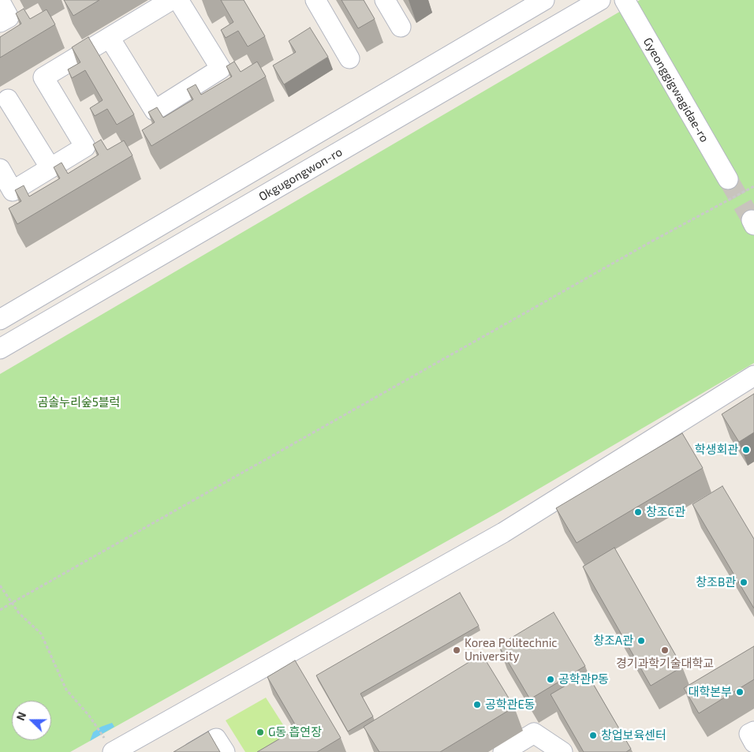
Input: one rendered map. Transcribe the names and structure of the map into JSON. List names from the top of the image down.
{
  "streets": {
    "street": ["Gyeonggigwagidae-ro", "Okgugongwon-ro"]
  },
  "parks": ["곰솔누리숲5블럭"],
  "places": [
    "학생회관",
    "창조C관",
    "창조B관",
    "창조A관",
    "Korea Politechnic University",
    "경기과학기술대학교",
    "공학관P동",
    "대학본부",
    "공학관E동",
    "G동 흡연장",
    "창업보육센터"
  ],
  "north": "left"
}
